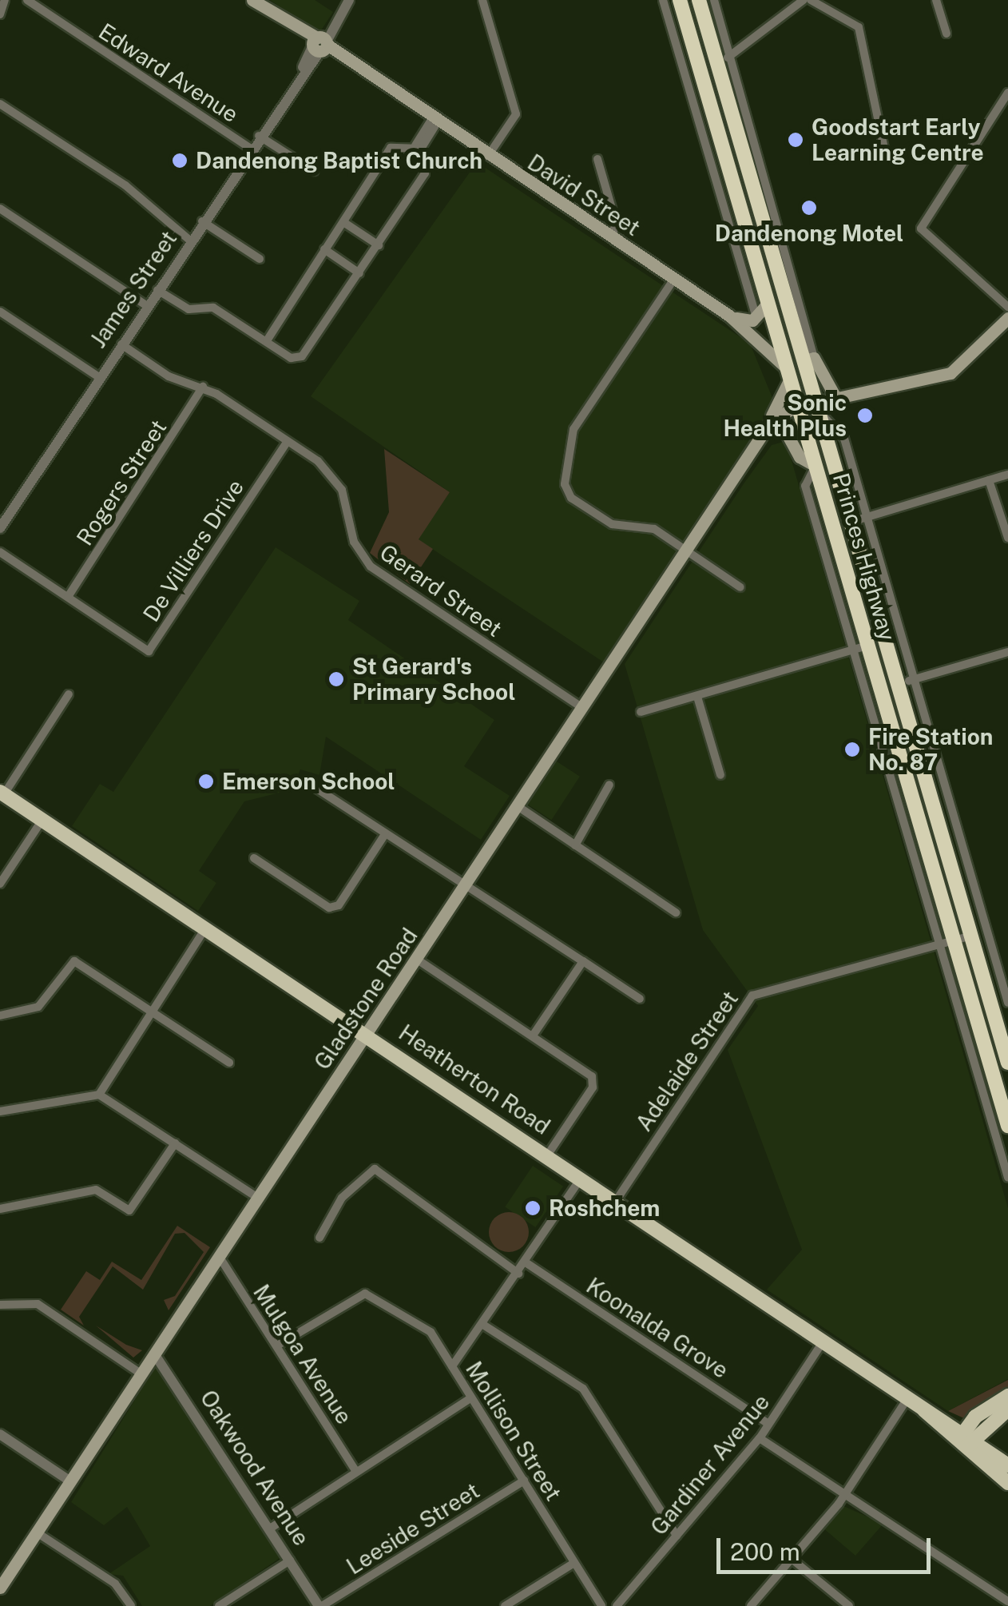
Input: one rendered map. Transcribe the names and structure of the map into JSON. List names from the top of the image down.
{
  "streets": {
    "highway": ["Princes Highway"],
    "main road": ["David Street", "Gladstone Road", "Heatherton Road"],
    "street": [
      "Edward Avenue",
      "James Street",
      "Rogers Street",
      "De Villiers Drive",
      "Gerard Street",
      "Adelaide Street",
      "Koonalda Grove",
      "Mulgoa Avenue",
      "Mollison Street",
      "Gardiner Avenue",
      "Oakwood Avenue",
      "Leeside Street"
    ]
  },
  "crossings": [
    ["Edward Avenue", "James Street"],
    ["David Street", "James Street"],
    ["David Street", "Princes Highway"],
    ["James Street", "Gerard Street"],
    ["Rogers Street", "De Villiers Drive"],
    ["Rogers Street", "Gerard Street"],
    ["De Villiers Drive", "Gerard Street"],
    ["Princes Highway", "Gladstone Road"],
    ["Princes Highway", "Adelaide Street"],
    ["Gerard Street", "Gladstone Road"],
    ["Gladstone Road", "Heatherton Road"],
    ["Gladstone Road", "Mulgoa Avenue"],
    ["Gladstone Road", "Oakwood Avenue"],
    ["Adelaide Street", "Heatherton Road"],
    ["Heatherton Road", "Gardiner Avenue"],
    ["Koonalda Grove", "Gardiner Avenue"],
    ["Mulgoa Avenue", "Mollison Street"],
    ["Mollison Street", "Leeside Street"],
    ["Oakwood Avenue", "Leeside Street"]
  ],
  "places": [
    "Goodstart Early Learning Centre",
    "Dandenong Baptist Church",
    "Dandenong Motel",
    "Sonic Health Plus",
    "St Gerard's Primary School",
    "Fire Station No. 87",
    "Emerson School",
    "Roshchem"
  ],
  "scale_bar": "200 m"
}
